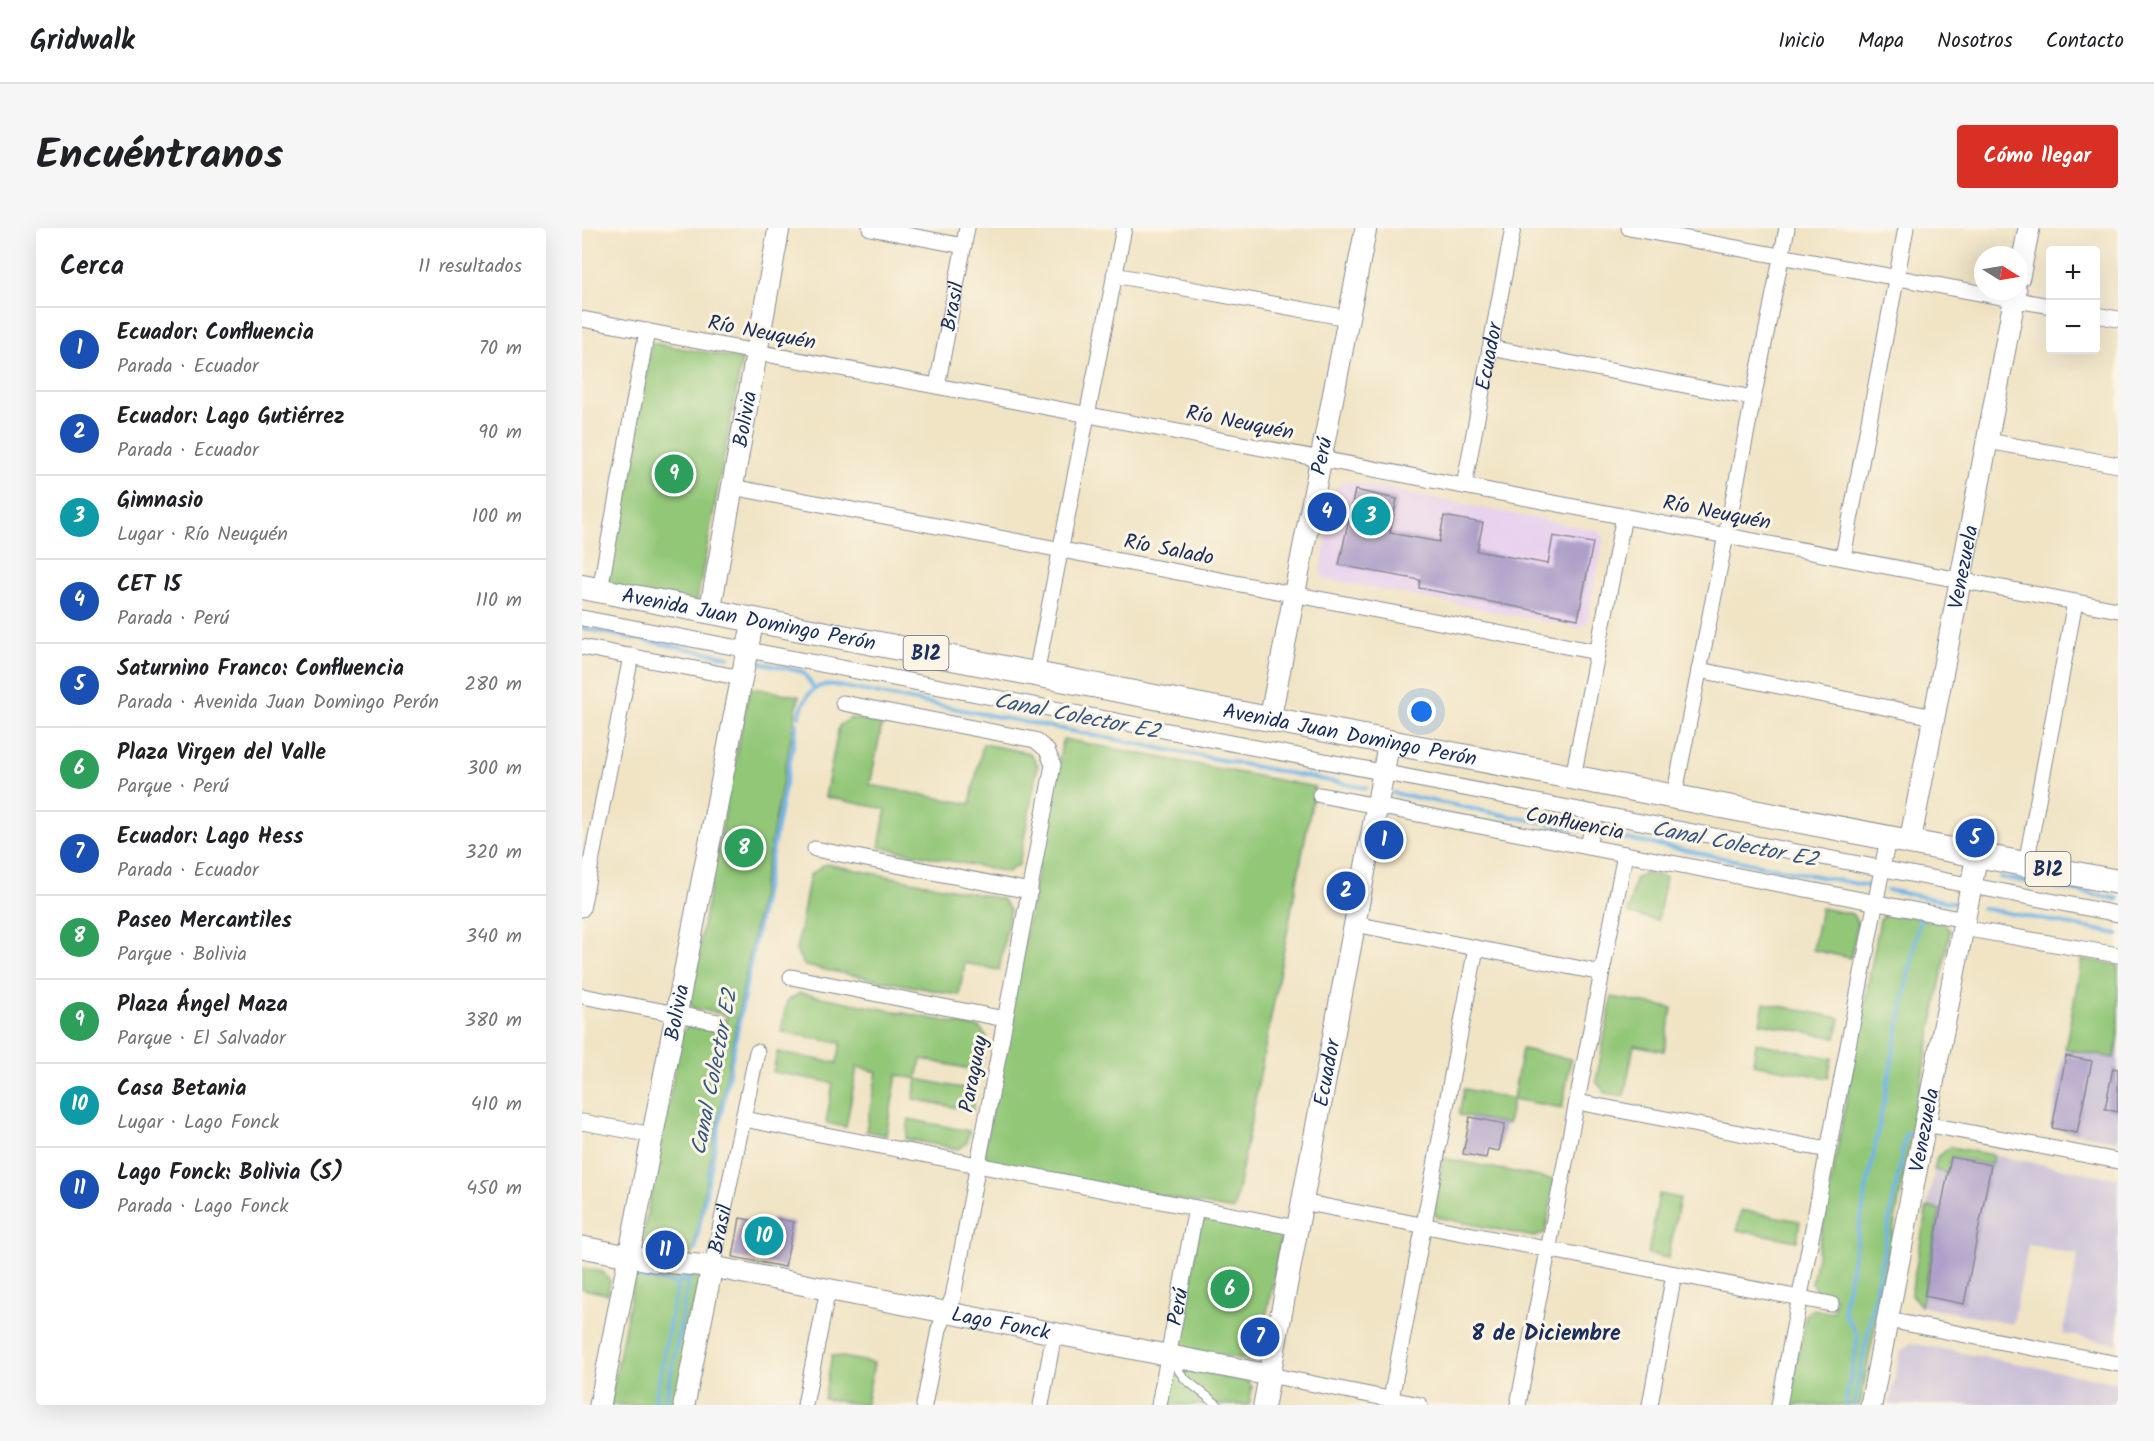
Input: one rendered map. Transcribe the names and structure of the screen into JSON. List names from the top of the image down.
{
  "streets": {
    "main road": ["Avenida Juan Domingo Perón", "B12"],
    "street": [
      "Brasil",
      "Río Neuquén",
      "Ecuador",
      "Bolivia",
      "Perú",
      "Río Salado",
      "Venezuela",
      "Confluencia",
      "Paraguay",
      "Lago Fonck"
    ]
  },
  "crossings": [
    ["Brasil", "Río Neuquén"],
    ["Brasil", "Lago Fonck"],
    ["Río Neuquén", "Ecuador"],
    ["Río Neuquén", "Bolivia"],
    ["Río Neuquén", "Perú"],
    ["Río Neuquén", "Venezuela"],
    ["Ecuador", "Avenida Juan Domingo Perón"],
    ["Ecuador", "Confluencia"],
    ["Ecuador", "Lago Fonck"],
    ["Bolivia", "Río Salado"],
    ["Bolivia", "Avenida Juan Domingo Perón"],
    ["Bolivia", "Lago Fonck"],
    ["Perú", "Río Salado"],
    ["Perú", "Avenida Juan Domingo Perón"],
    ["Perú", "Lago Fonck"],
    ["Venezuela", "Avenida Juan Domingo Perón"],
    ["Venezuela", "Confluencia"],
    ["Paraguay", "Lago Fonck"]
  ],
  "districts": ["8 de Diciembre"],
  "water": ["Canal Colector E2"],
  "north": "right",
  "page": {
    "header": "Gridwalk",
    "nav": [
      "Inicio",
      "Mapa",
      "Nosotros",
      "Contacto"
    ],
    "title": "Encuéntranos",
    "buttons": "Cómo llegar",
    "heading": ["Cerca", "11 resultados"],
    "map_buttons": ["+", "−"],
    "list": [
      {
        "mark": "1",
        "name": "Ecuador: Confluencia",
        "note": "Parada · Ecuador",
        "value": "70 m"
      },
      {
        "mark": "2",
        "name": "Ecuador: Lago Gutiérrez",
        "note": "Parada · Ecuador",
        "value": "90 m"
      },
      {
        "mark": "3",
        "name": "Gimnasio",
        "note": "Lugar · Río Neuquén",
        "value": "100 m"
      },
      {
        "mark": "4",
        "name": "CET 15",
        "note": "Parada · Perú",
        "value": "110 m"
      },
      {
        "mark": "5",
        "name": "Saturnino Franco: Confluencia",
        "note": "Parada · Avenida Juan Domingo Perón",
        "value": "280 m"
      },
      {
        "mark": "6",
        "name": "Plaza Virgen del Valle",
        "note": "Parque · Perú",
        "value": "300 m"
      },
      {
        "mark": "7",
        "name": "Ecuador: Lago Hess",
        "note": "Parada · Ecuador",
        "value": "320 m"
      },
      {
        "mark": "8",
        "name": "Paseo Mercantiles",
        "note": "Parque · Bolivia",
        "value": "340 m"
      },
      {
        "mark": "9",
        "name": "Plaza Ángel Maza",
        "note": "Parque · El Salvador",
        "value": "380 m"
      },
      {
        "mark": "10",
        "name": "Casa Betania",
        "note": "Lugar · Lago Fonck",
        "value": "410 m"
      },
      {
        "mark": "11",
        "name": "Lago Fonck: Bolivia (S)",
        "note": "Parada · Lago Fonck",
        "value": "450 m"
      }
    ],
    "pins": [
      "9",
      "4",
      "3",
      "5",
      "1",
      "8",
      "2",
      "10",
      "11",
      "6",
      "7"
    ]
  }
}
